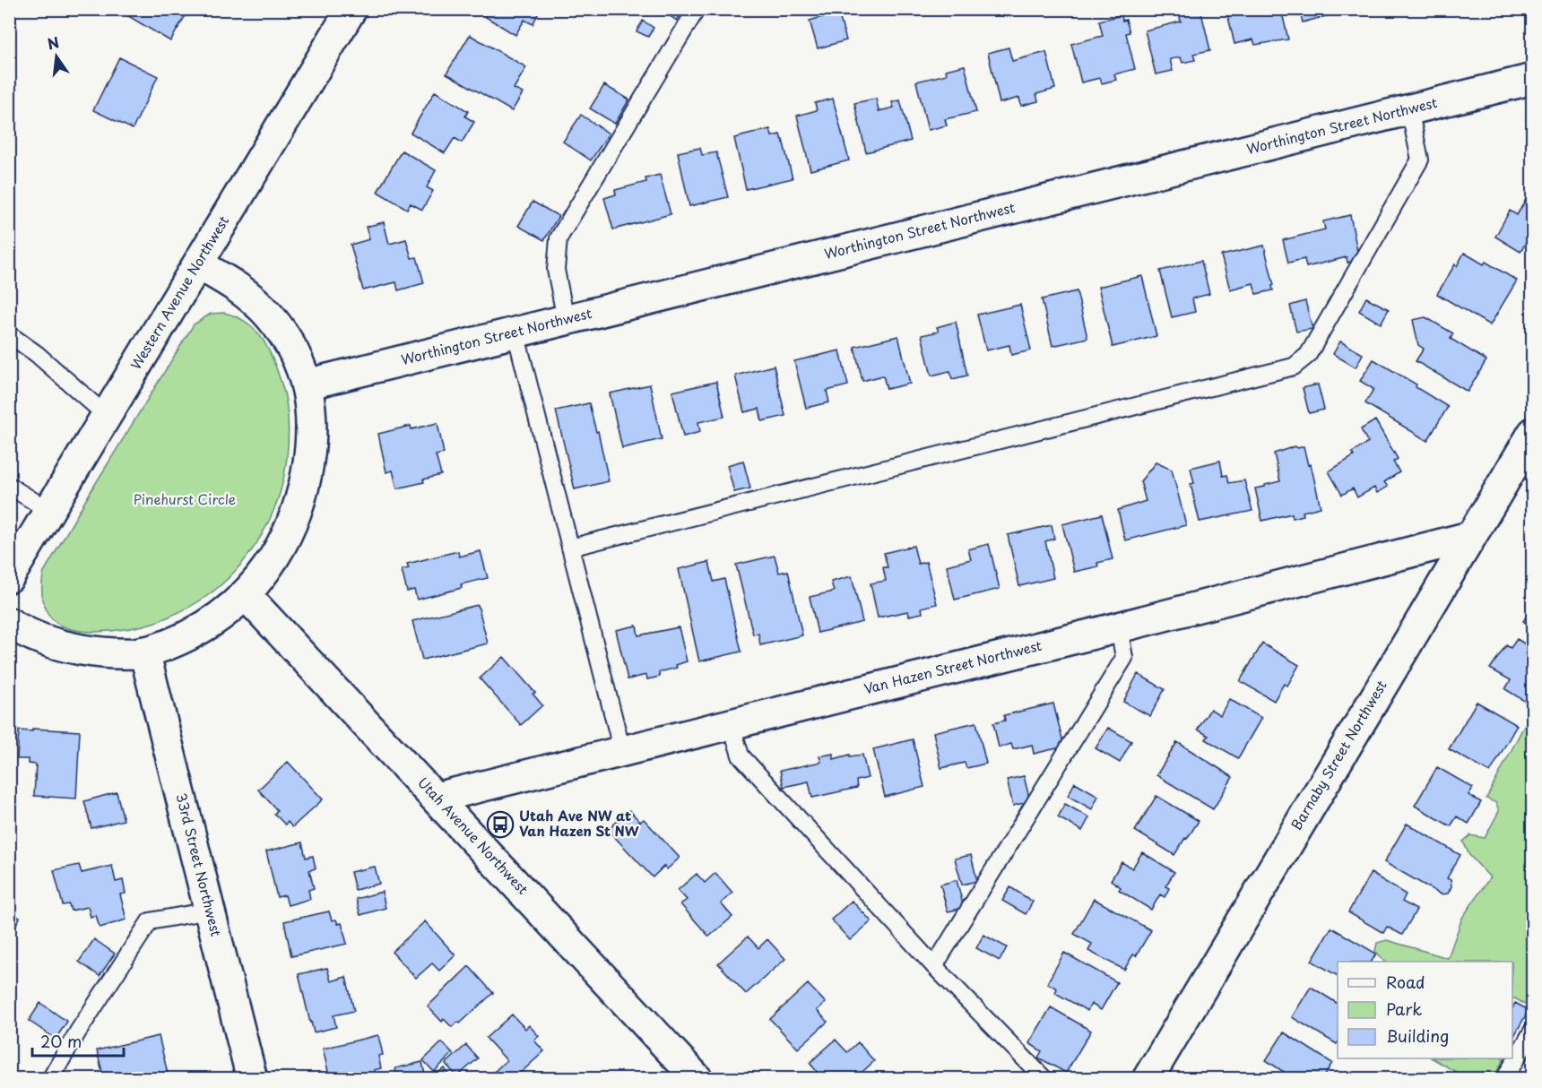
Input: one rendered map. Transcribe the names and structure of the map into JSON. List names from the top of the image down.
{
  "streets": {
    "street": [
      "Worthington Street Northwest",
      "Western Avenue Northwest",
      "Van Hazen Street Northwest",
      "Barnaby Street Northwest",
      "Utah Avenue Northwest",
      "33rd Street Northwest"
    ]
  },
  "crossings": [
    ["Van Hazen Street Northwest", "Barnaby Street Northwest"],
    ["Van Hazen Street Northwest", "Utah Avenue Northwest"]
  ],
  "parks": ["Pinehurst Circle"],
  "places": {
    "bus stop": ["Utah Ave NW at Van Hazen St NW"]
  },
  "legend": ["Road", "Park", "Building"],
  "scale_bar": "20 m",
  "north": "top"
}
